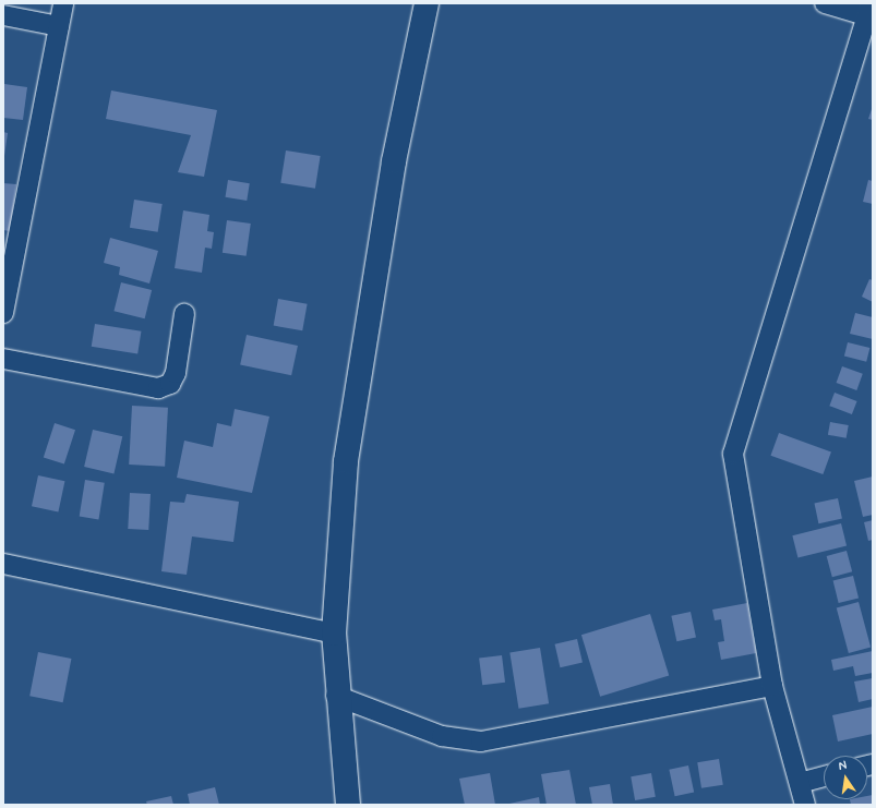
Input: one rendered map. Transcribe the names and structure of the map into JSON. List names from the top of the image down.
{
  "north": "top"
}
